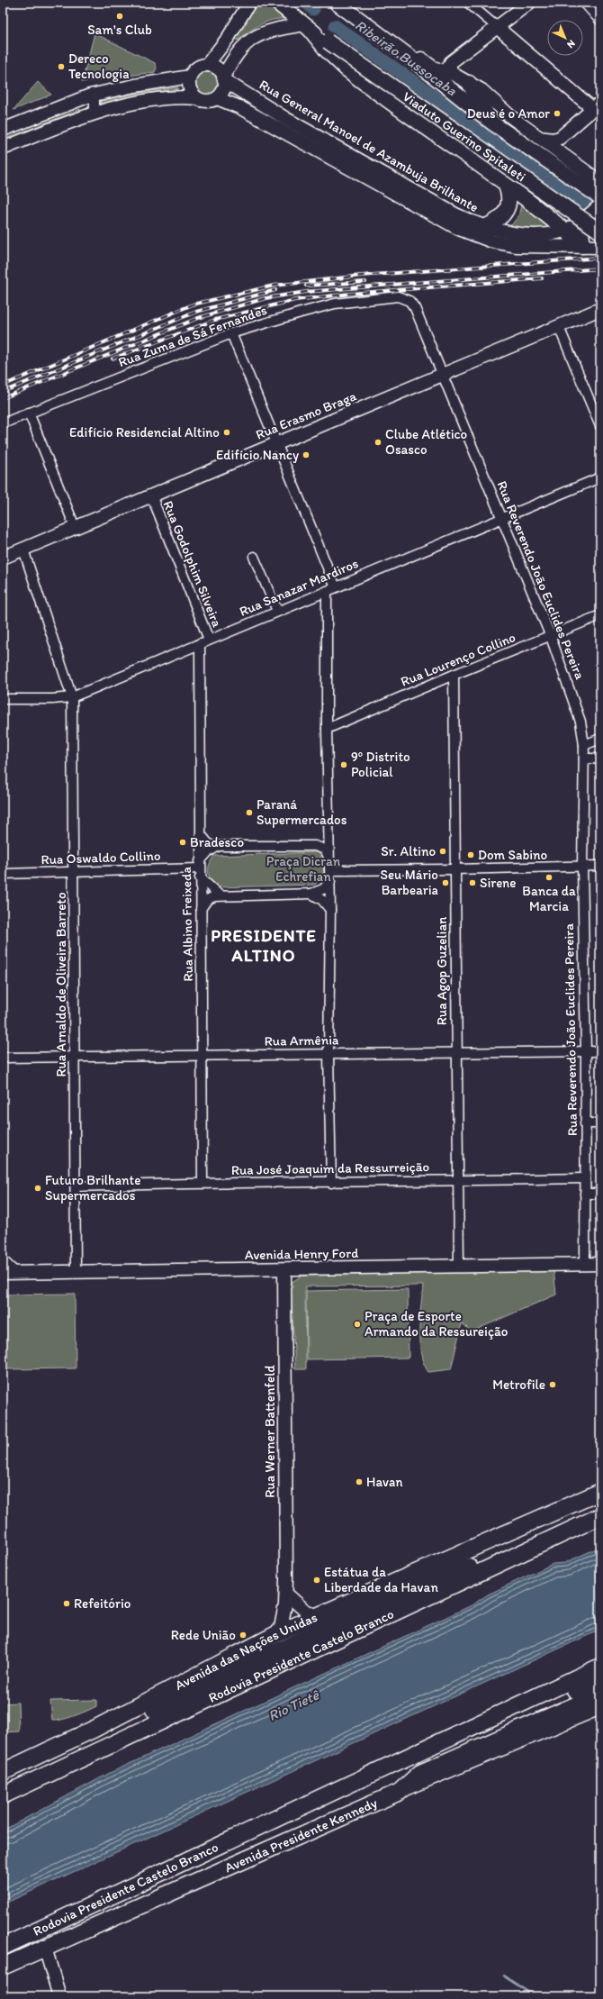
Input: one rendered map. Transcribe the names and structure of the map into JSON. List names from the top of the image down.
{
  "streets": {
    "highway": ["Avenida das Nações Unidas", "Rodovia Presidente Castelo Branco", "Avenida Presidente Kennedy"],
    "main road": [
      "Viaduto Guerino Spitaleti",
      "Rua General Manoel de Azambuja Brilhante",
      "Rua Erasmo Braga",
      "Avenida Henry Ford",
      "Rua Werner Battenfeld"
    ],
    "street": [
      "Rua Zuma de Sá Fernandes",
      "Rua Godolphim Silveira",
      "Rua Reverendo João Euclides Pereira",
      "Rua Sanazar Mardiros",
      "Rua Lourenço Collino",
      "Rua Oswaldo Collino",
      "Rua Albino Freixeda",
      "Rua Agop Guzelian",
      "Rua Arnaldo de Oliveira Barreto",
      "Rua Armênia",
      "Rua José Joaquim da Ressurreição"
    ]
  },
  "crossings": [
    ["Rua Zuma de Sá Fernandes", "Rua Reverendo João Euclides Pereira"],
    ["Rua Erasmo Braga", "Rua Godolphim Silveira"],
    ["Rua Erasmo Braga", "Rua Reverendo João Euclides Pereira"],
    ["Rua Erasmo Braga", "Rua Arnaldo de Oliveira Barreto"],
    ["Rua Godolphim Silveira", "Rua Sanazar Mardiros"],
    ["Rua Godolphim Silveira", "Rua Albino Freixeda"],
    ["Rua Reverendo João Euclides Pereira", "Rua Sanazar Mardiros"],
    ["Rua Reverendo João Euclides Pereira", "Rua Lourenço Collino"],
    ["Rua Reverendo João Euclides Pereira", "Rua Armênia"],
    ["Rua Reverendo João Euclides Pereira", "Rua José Joaquim da Ressurreição"],
    ["Rua Reverendo João Euclides Pereira", "Avenida Henry Ford"],
    ["Rua Sanazar Mardiros", "Rua Albino Freixeda"],
    ["Rua Sanazar Mardiros", "Rua Arnaldo de Oliveira Barreto"],
    ["Rua Lourenço Collino", "Rua Agop Guzelian"],
    ["Rua Oswaldo Collino", "Rua Albino Freixeda"],
    ["Rua Oswaldo Collino", "Rua Arnaldo de Oliveira Barreto"],
    ["Rua Albino Freixeda", "Rua Armênia"],
    ["Rua Albino Freixeda", "Rua José Joaquim da Ressurreição"],
    ["Rua Agop Guzelian", "Rua Armênia"],
    ["Rua Agop Guzelian", "Rua José Joaquim da Ressurreição"],
    ["Rua Agop Guzelian", "Avenida Henry Ford"],
    ["Rua Arnaldo de Oliveira Barreto", "Rua Armênia"],
    ["Rua Arnaldo de Oliveira Barreto", "Rua José Joaquim da Ressurreição"],
    ["Rua Arnaldo de Oliveira Barreto", "Avenida Henry Ford"],
    ["Avenida Henry Ford", "Rua Werner Battenfeld"],
    ["Rua Werner Battenfeld", "Avenida das Nações Unidas"]
  ],
  "districts": ["PRESIDENTE ALTINO"],
  "water": ["Ribeirão Bussocaba", "Rio Tietê"],
  "parks": ["Praça Dicran Echrefian"],
  "places": [
    "Sam's Club",
    "Dereco Tecnologia",
    "Deus é o Amor",
    "Edifício Residencial Altino",
    "Clube Atlético Osasco",
    "Edifício Nancy",
    "9º Distrito Policial",
    "Paraná Supermercados",
    "Bradesco",
    "Sr. Altino",
    "Dom Sabino",
    "Banca da Marcia",
    "Seu Mário Barbearia",
    "Sirene",
    "Futuro Brilhante Supermercados",
    "Praça de Esporte Armando da Ressureição",
    "Metrofile",
    "Havan",
    "Estátua da Liberdade da Havan",
    "Refeitório",
    "Rede União"
  ],
  "north": "bottom right"
}
